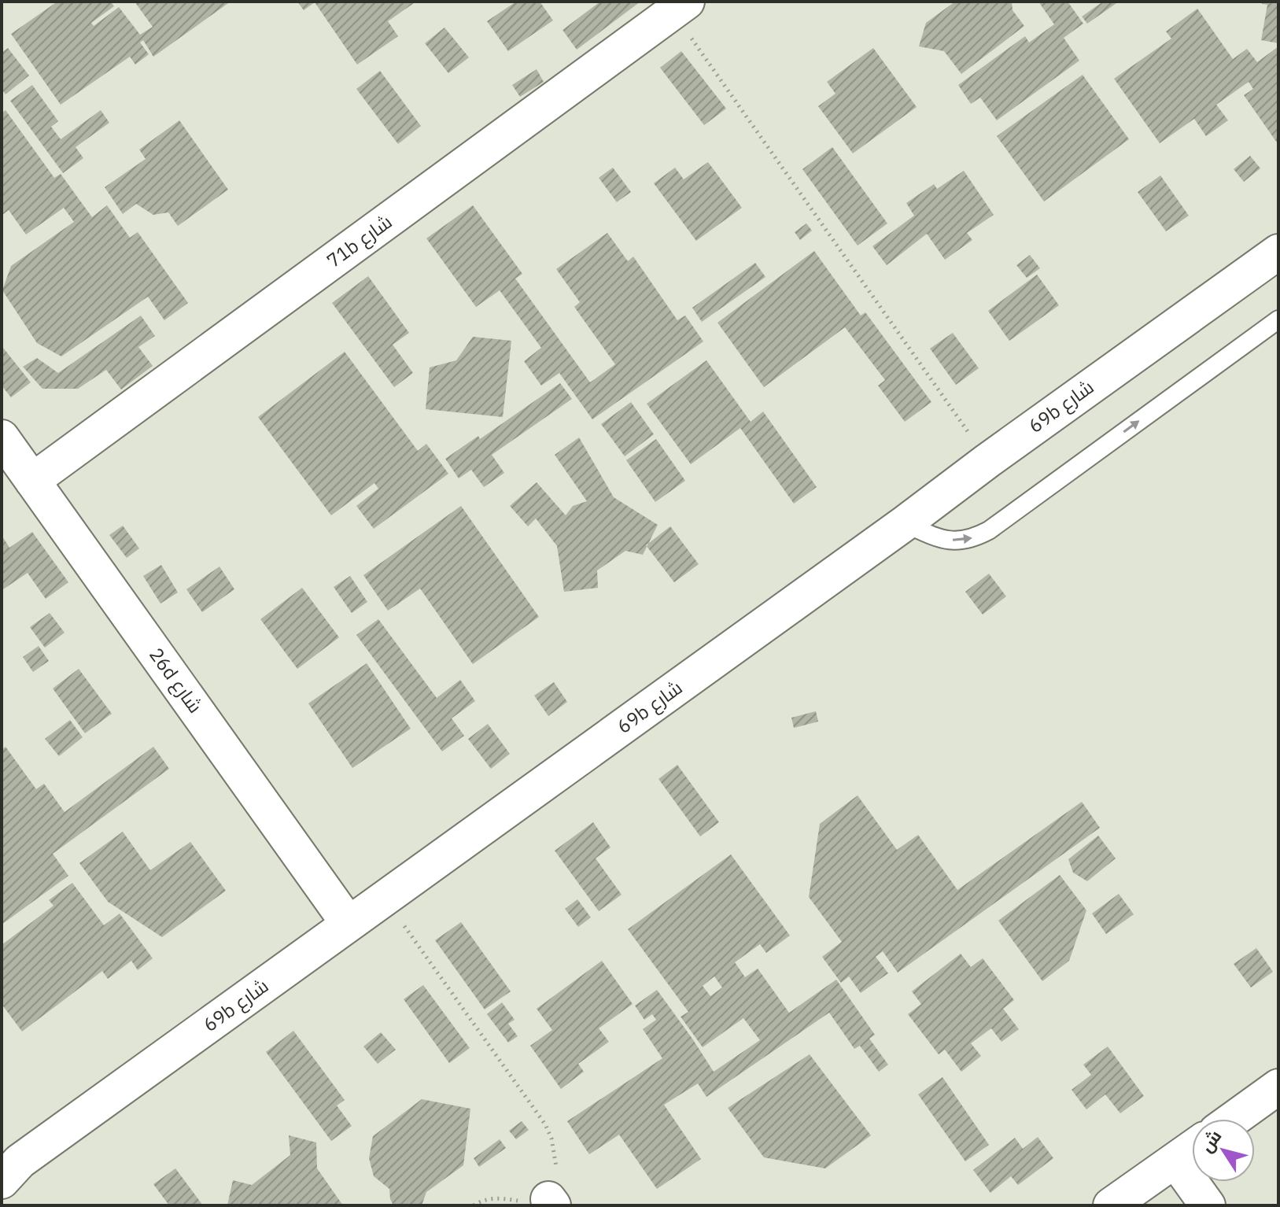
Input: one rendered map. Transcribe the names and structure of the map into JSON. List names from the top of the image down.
{
  "streets": {
    "street": ["71b شارع", "69b شارع", "26d شارع"]
  },
  "crossings": [
    ["71b شارع", "26d شارع"],
    ["69b شارع", "26d شارع"]
  ],
  "north": "top left"
}
